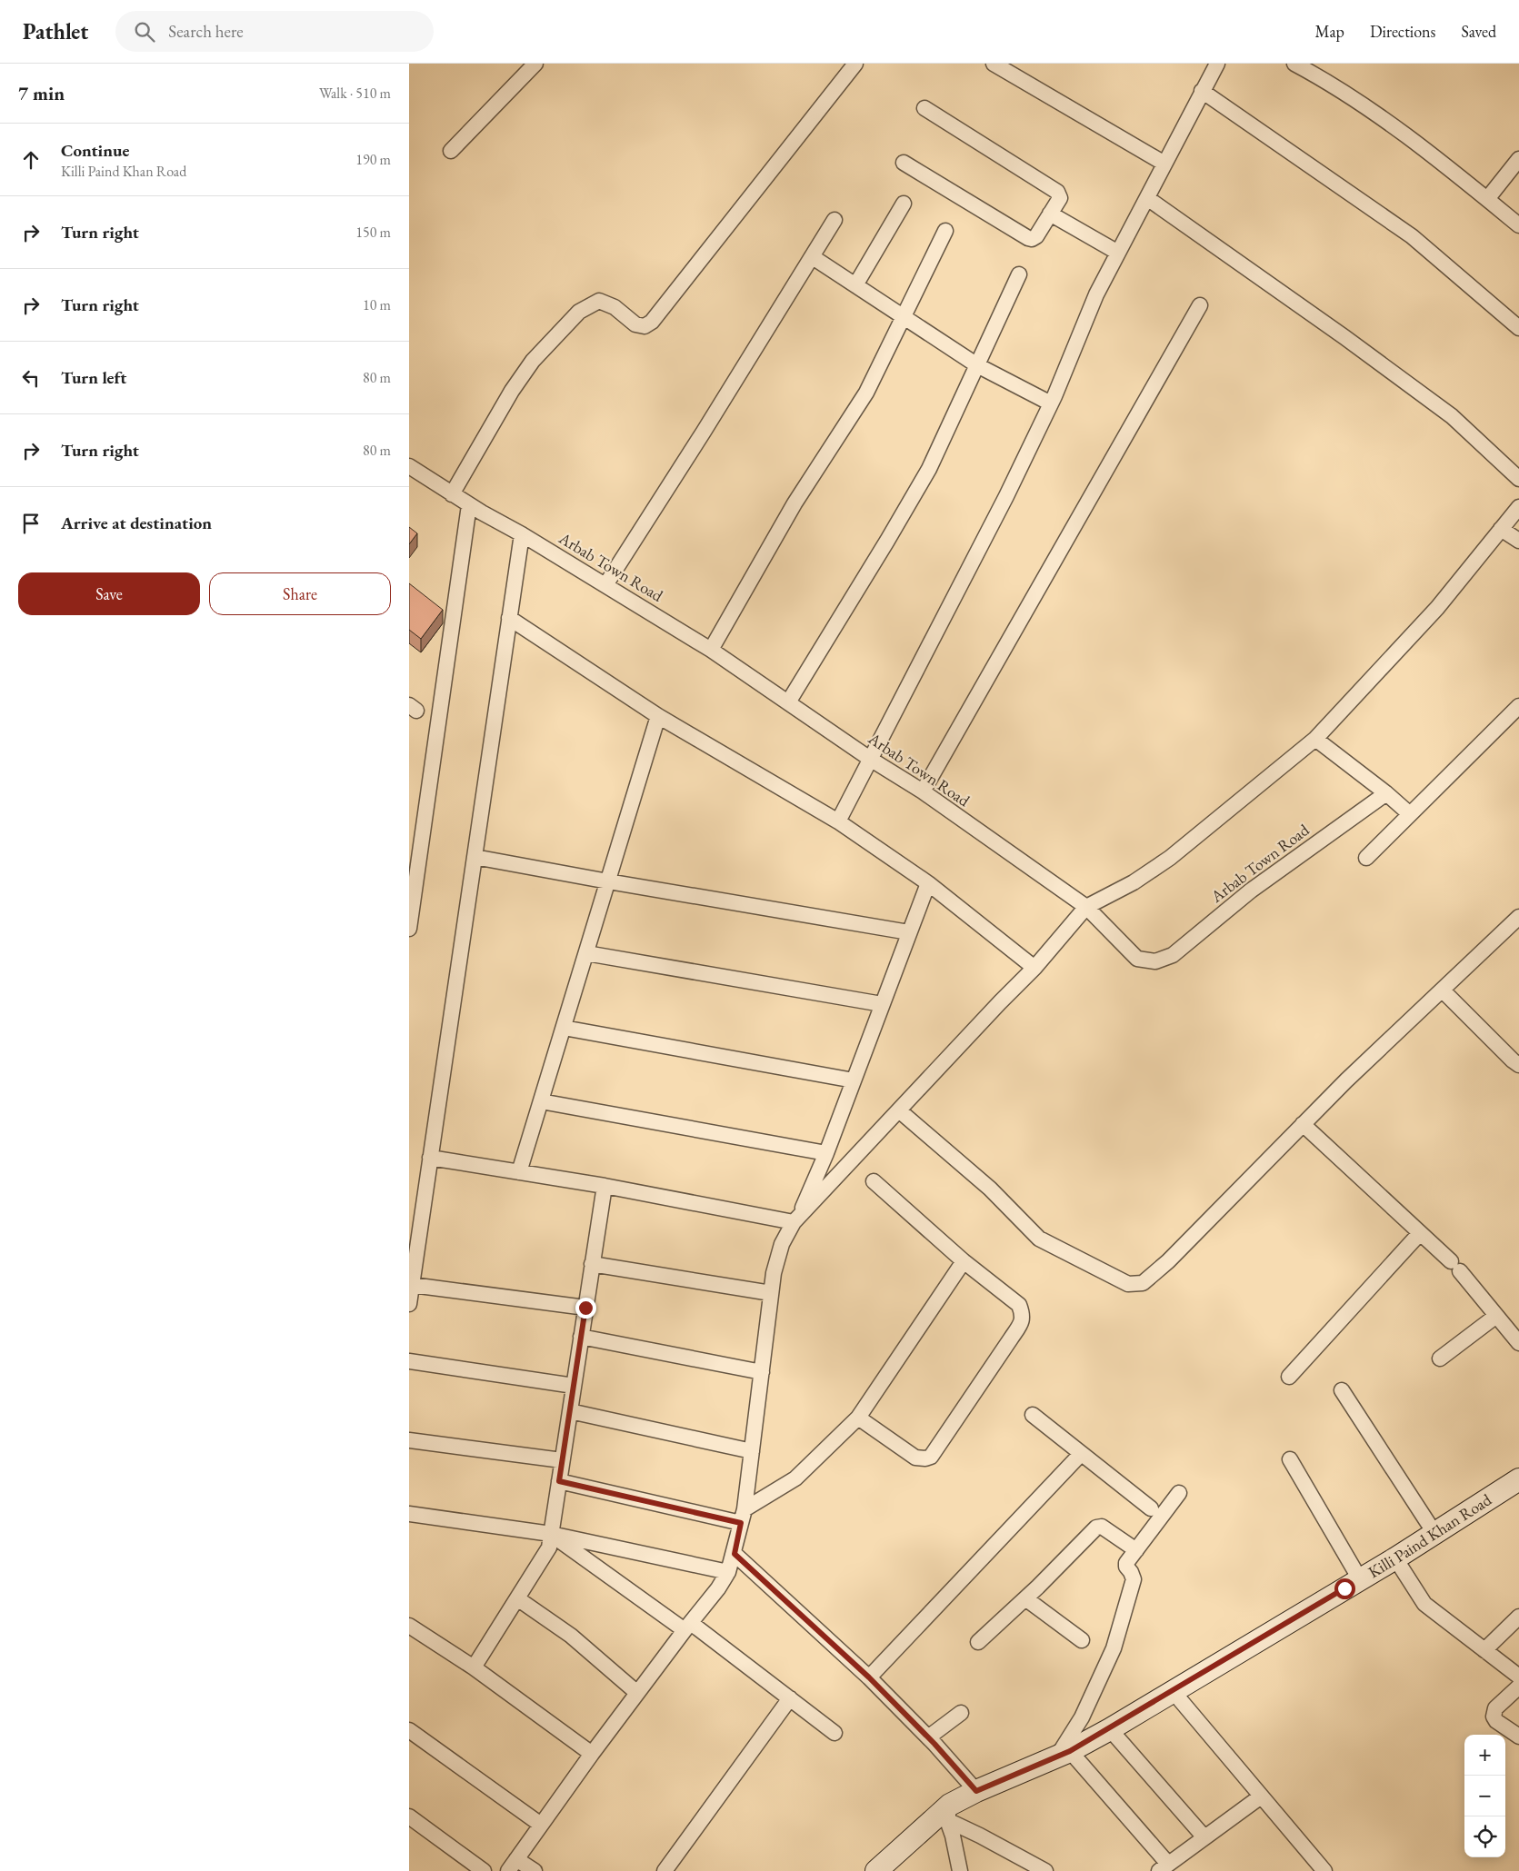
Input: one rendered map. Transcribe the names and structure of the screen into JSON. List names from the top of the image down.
{
  "streets": {
    "street": ["Arbab Town Road", "Killi Paind Khan Road"]
  },
  "page": {
    "header": "Pathlet",
    "search": "Search here",
    "nav": ["Map", "Directions", "Saved"],
    "heading": ["7 min", "Walk · 510 m"],
    "list": [
      ["Continue", "Killi Paind Khan Road", "190 m"],
      ["Turn right", "150 m"],
      ["Turn right", "10 m"],
      ["Turn left", "80 m"],
      ["Turn right", "80 m"],
      "Arrive at destination"
    ],
    "buttons": ["Save", "Share"],
    "map_buttons": ["+", "−"]
  }
}
